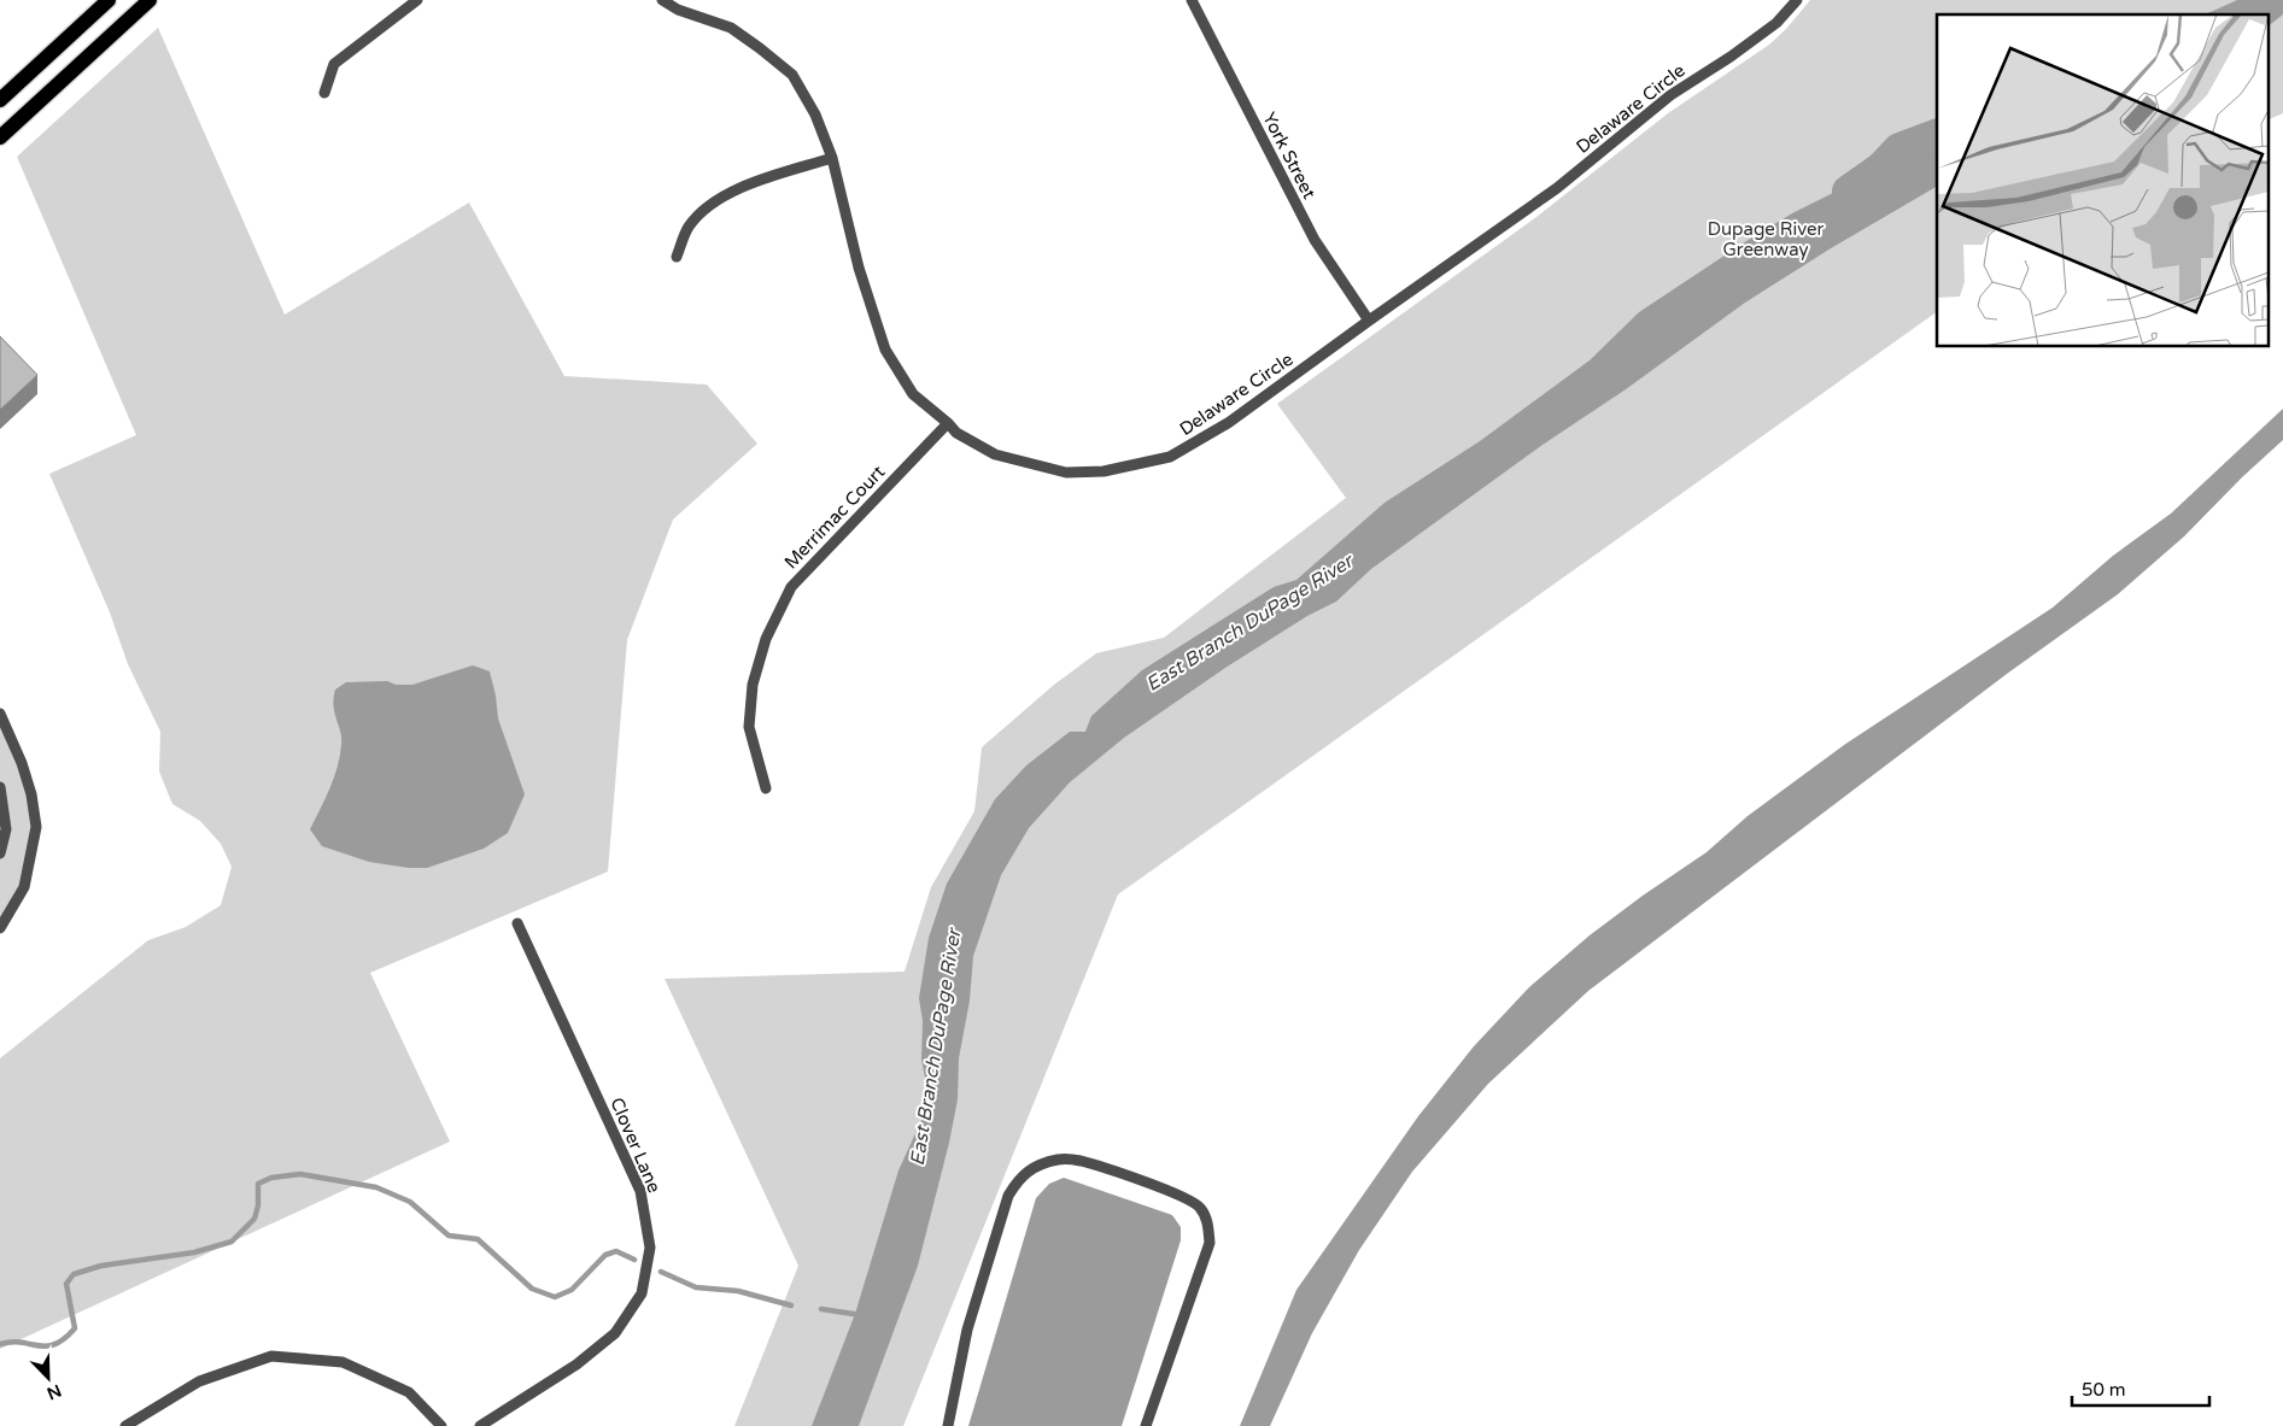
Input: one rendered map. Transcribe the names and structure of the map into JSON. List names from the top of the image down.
{
  "streets": {
    "street": [
      "Delaware Circle",
      "York Street",
      "Merrimac Court",
      "Clover Lane"
    ]
  },
  "crossings": [
    ["Delaware Circle", "York Street"],
    ["Delaware Circle", "Merrimac Court"]
  ],
  "water": ["East Branch DuPage River"],
  "parks": ["Dupage River Greenway"],
  "scale_bar": "50 m",
  "north": "bottom right"
}
